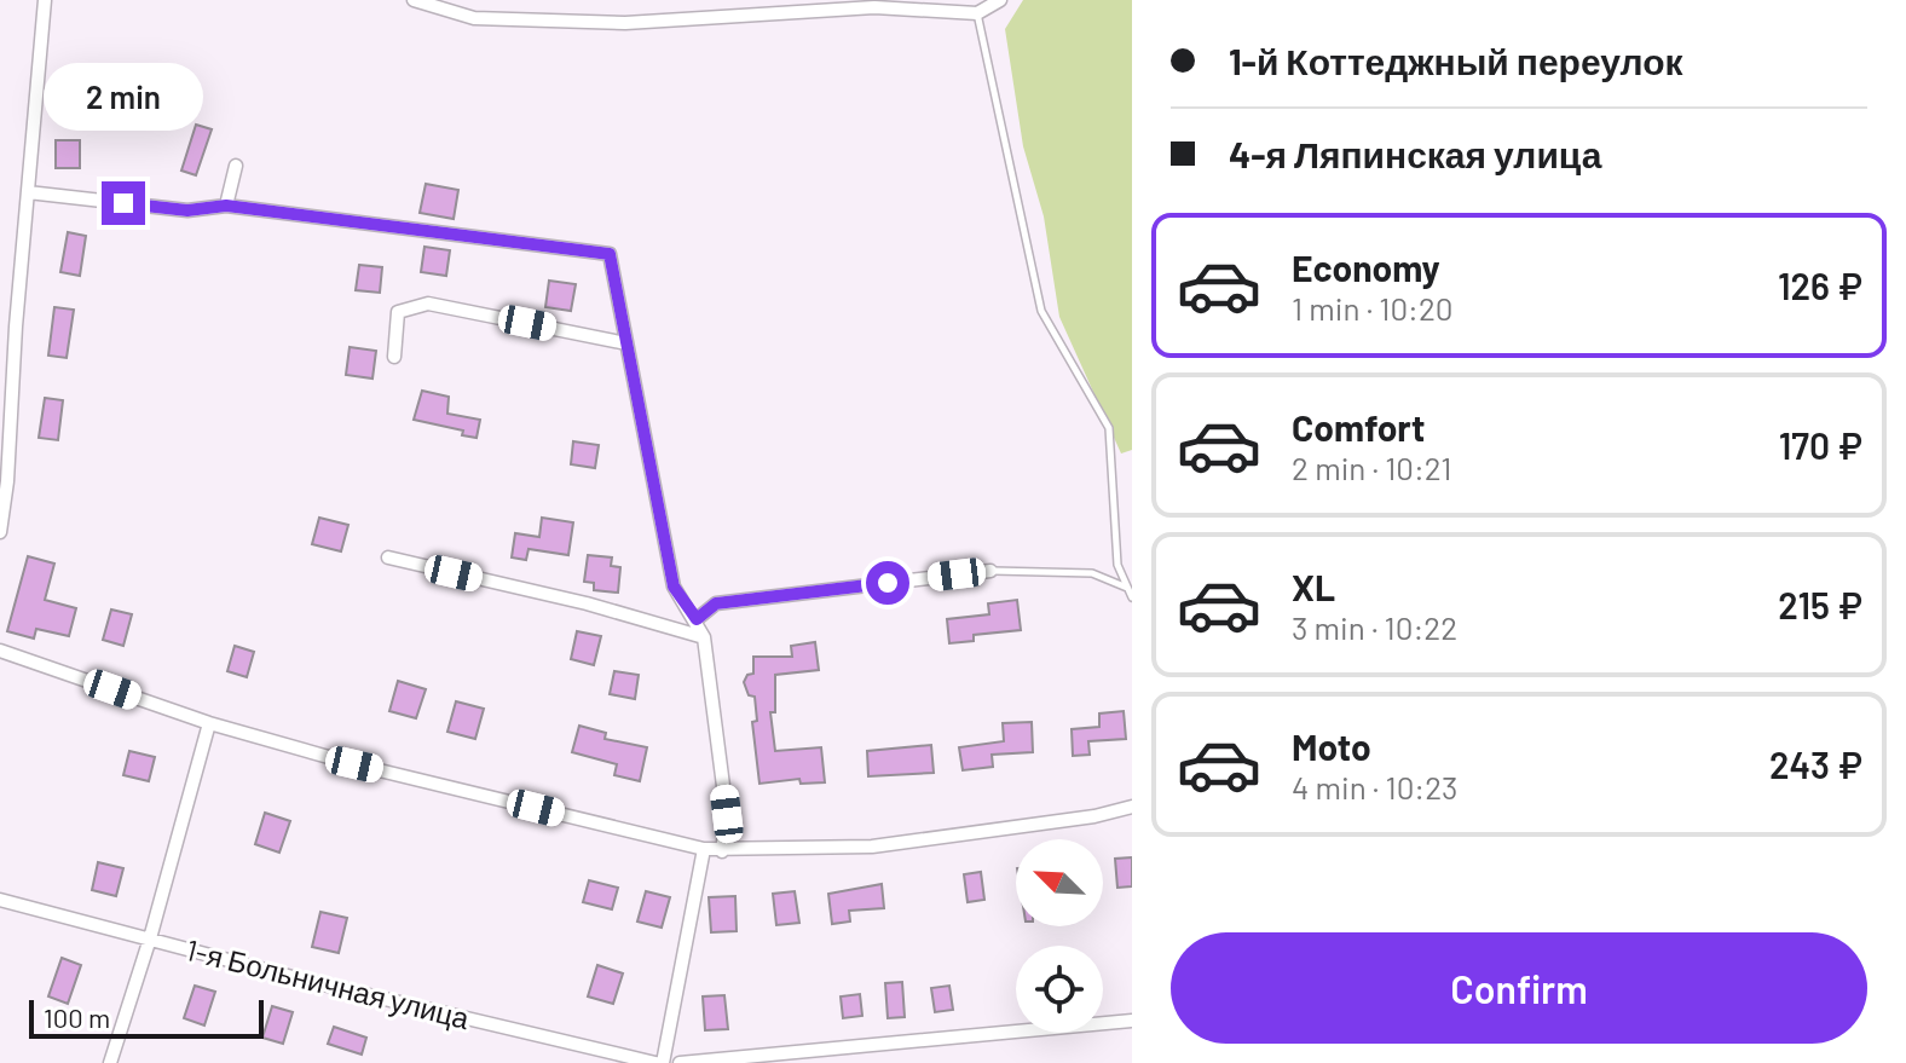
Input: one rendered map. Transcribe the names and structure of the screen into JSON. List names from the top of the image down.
{
  "streets": {
    "street": ["1-я Больничная улица"]
  },
  "scale_bar": "100 m",
  "north": "top left",
  "page": {
    "banner": ["1-й Коттеджный переулок", "4-я Ляпинская улица"],
    "bubble": "2 min",
    "list": [
      {
        "name": "Economy",
        "note": "1 min · 10:20",
        "value": "126 ₽"
      },
      {
        "name": "Comfort",
        "note": "2 min · 10:21",
        "value": "170 ₽"
      },
      {
        "name": "XL",
        "note": "3 min · 10:22",
        "value": "215 ₽"
      },
      {
        "name": "Moto",
        "note": "4 min · 10:23",
        "value": "243 ₽"
      }
    ],
    "buttons": "Confirm",
    "scale": "100 m"
  }
}
